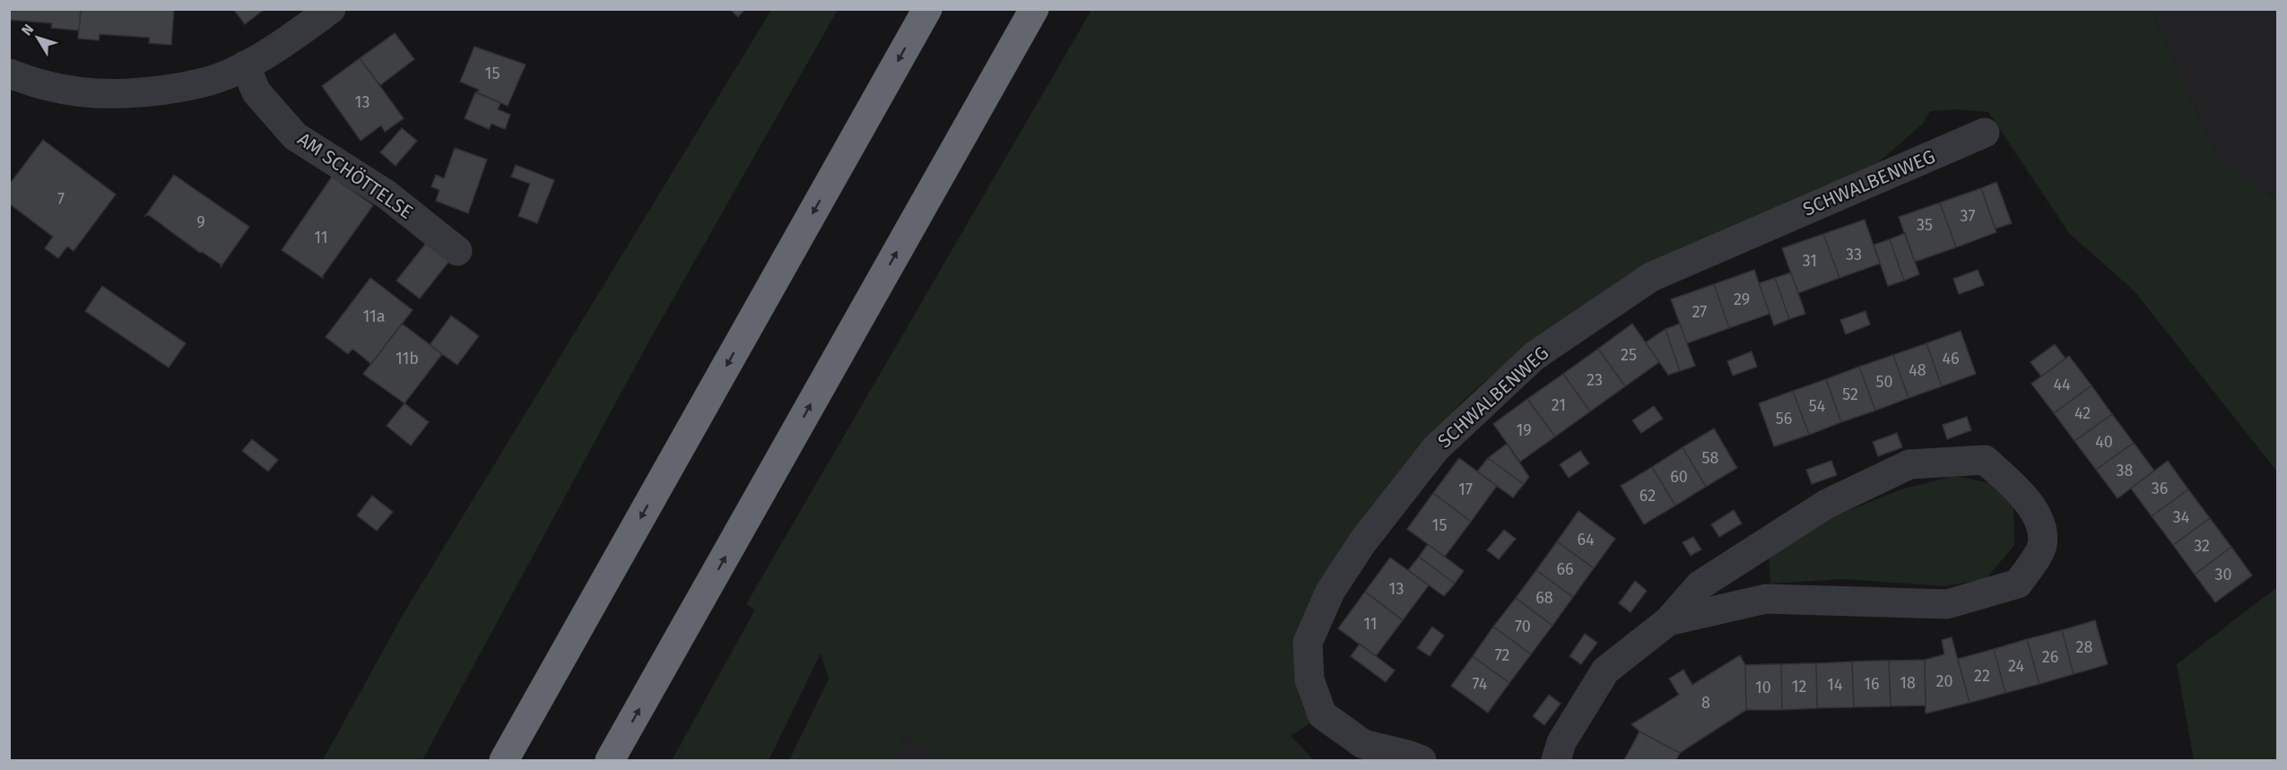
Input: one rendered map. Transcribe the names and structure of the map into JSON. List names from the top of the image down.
{
  "streets": {
    "street": ["AM SCHÖTTELSE", "SCHWALBENWEG"]
  },
  "house_numbers": [
    "15",
    "13",
    "7",
    "37",
    "9",
    "35",
    "11",
    "33",
    "31",
    "29",
    "27",
    "11a",
    "25",
    "11b",
    "46",
    "48",
    "23",
    "50",
    "44",
    "52",
    "21",
    "54",
    "42",
    "56",
    "19",
    "40",
    "58",
    "38",
    "60",
    "36",
    "17",
    "62",
    "34",
    "15",
    "64",
    "32",
    "66",
    "30",
    "13",
    "68",
    "11",
    "70",
    "28",
    "72",
    "26",
    "24",
    "22",
    "20",
    "18",
    "74",
    "16",
    "14",
    "12",
    "10",
    "8"
  ],
  "north": "top left"
}
